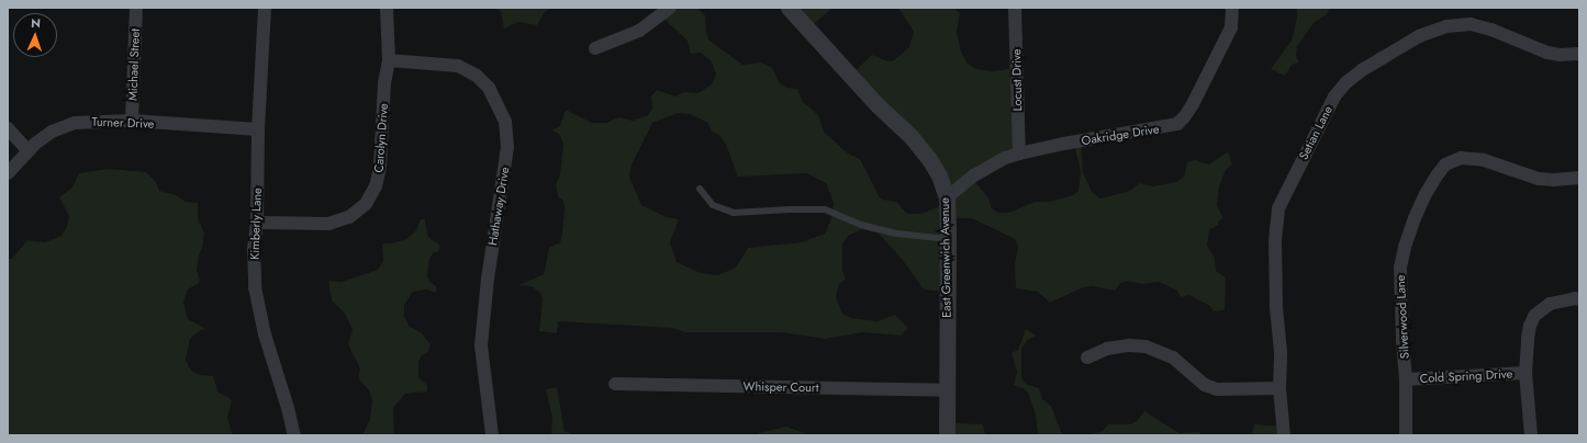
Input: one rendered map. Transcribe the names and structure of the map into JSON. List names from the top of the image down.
{
  "streets": {
    "street": [
      "Michael Street",
      "Locust Drive",
      "Turner Drive",
      "Setian Lane",
      "Oakridge Drive",
      "Carolyn Drive",
      "Hathaway Drive",
      "Kimberly Lane",
      "East Greenwich Avenue",
      "Silverwood Lane",
      "Cold Spring Drive",
      "Whisper Court"
    ]
  },
  "crossings": [
    ["Michael Street", "Turner Drive"],
    ["Locust Drive", "Oakridge Drive"],
    ["Turner Drive", "Kimberly Lane"],
    ["Oakridge Drive", "East Greenwich Avenue"],
    ["Carolyn Drive", "Hathaway Drive"],
    ["Carolyn Drive", "Kimberly Lane"],
    ["East Greenwich Avenue", "Whisper Court"],
    ["Silverwood Lane", "Cold Spring Drive"]
  ],
  "north": "top"
}
